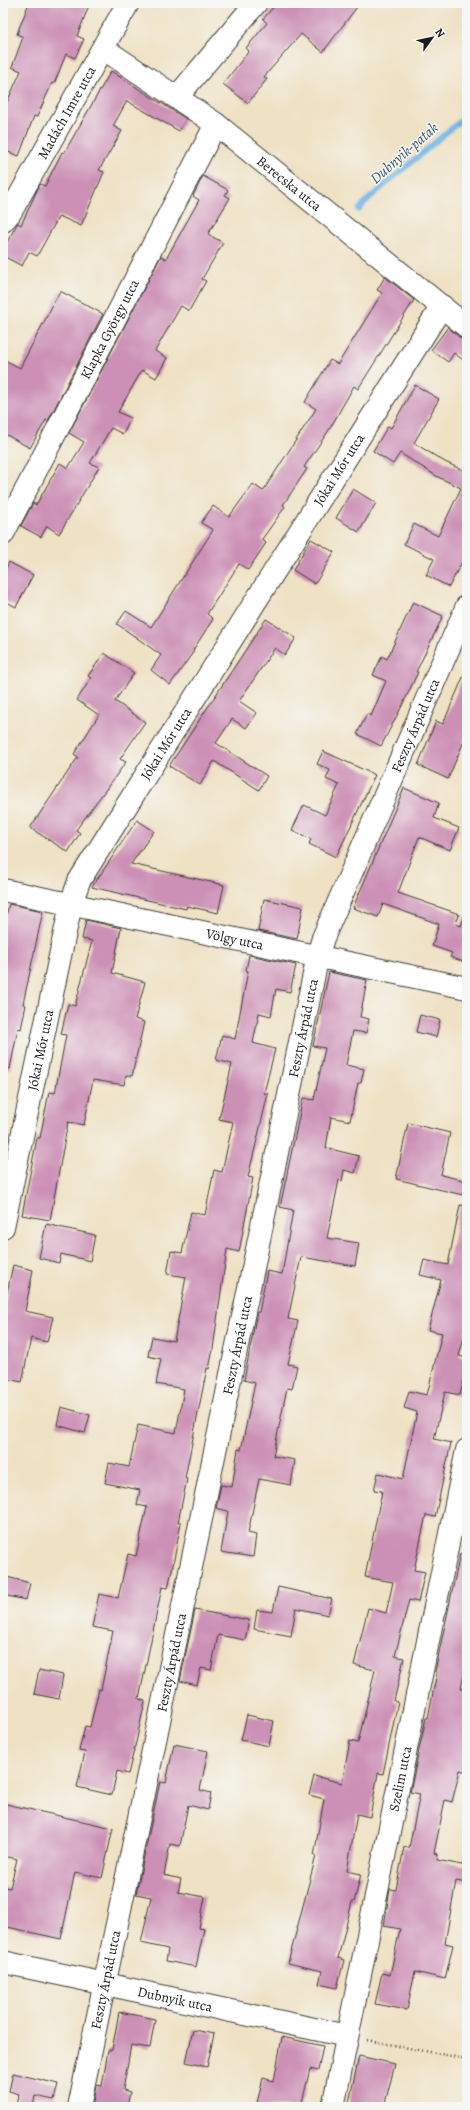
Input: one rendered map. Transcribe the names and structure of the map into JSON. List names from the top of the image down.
{
  "streets": {
    "street": [
      "Madách Imre utca",
      "Berecska utca",
      "Klapka György utca",
      "Jókai Mór utca",
      "Feszty Árpád utca",
      "Völgy utca",
      "Szelim utca",
      "Dubnyik utca"
    ]
  },
  "crossings": [
    ["Madách Imre utca", "Berecska utca"],
    ["Berecska utca", "Klapka György utca"],
    ["Berecska utca", "Jókai Mór utca"],
    ["Jókai Mór utca", "Völgy utca"],
    ["Feszty Árpád utca", "Völgy utca"],
    ["Feszty Árpád utca", "Dubnyik utca"],
    ["Szelim utca", "Dubnyik utca"]
  ],
  "water": ["Dubnyik-patak"],
  "north": "top right"
}
